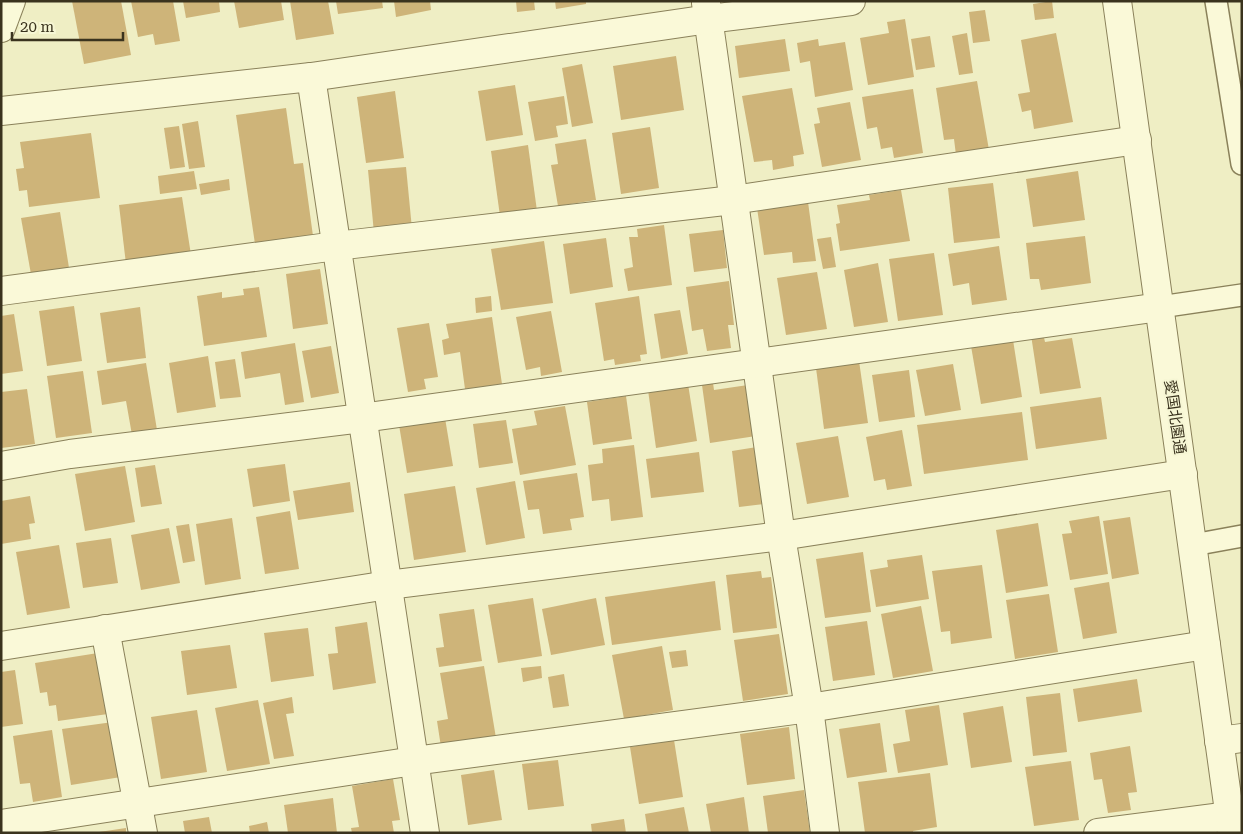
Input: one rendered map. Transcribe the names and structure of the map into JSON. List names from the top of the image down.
{
  "streets": {
    "street": ["愛国北園通"]
  },
  "scale_bar": "20 m"
}
